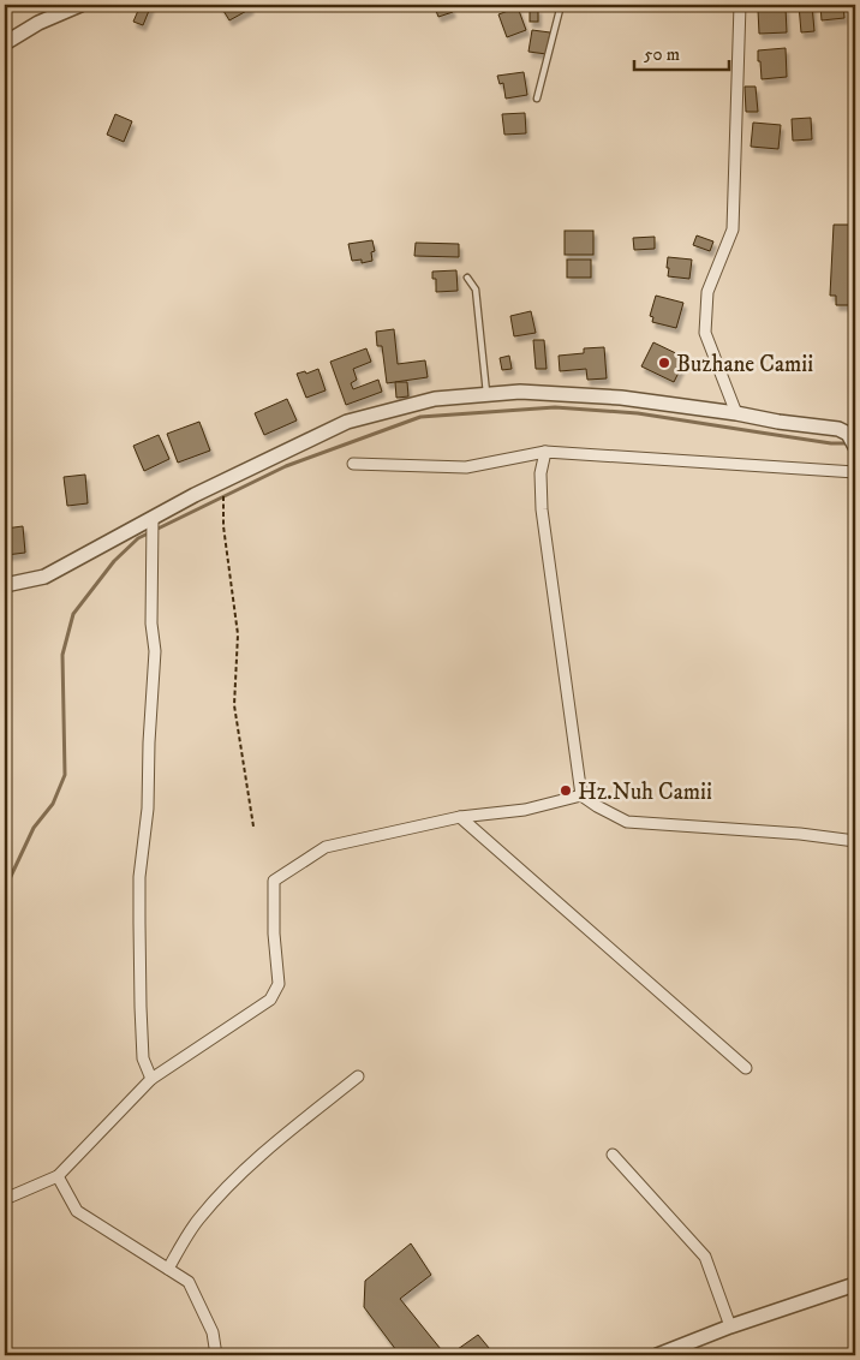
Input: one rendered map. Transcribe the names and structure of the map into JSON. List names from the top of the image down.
{
  "places": ["Buzhane Camii", "Hz.Nuh Camii"],
  "scale_bar": "50 m"
}
